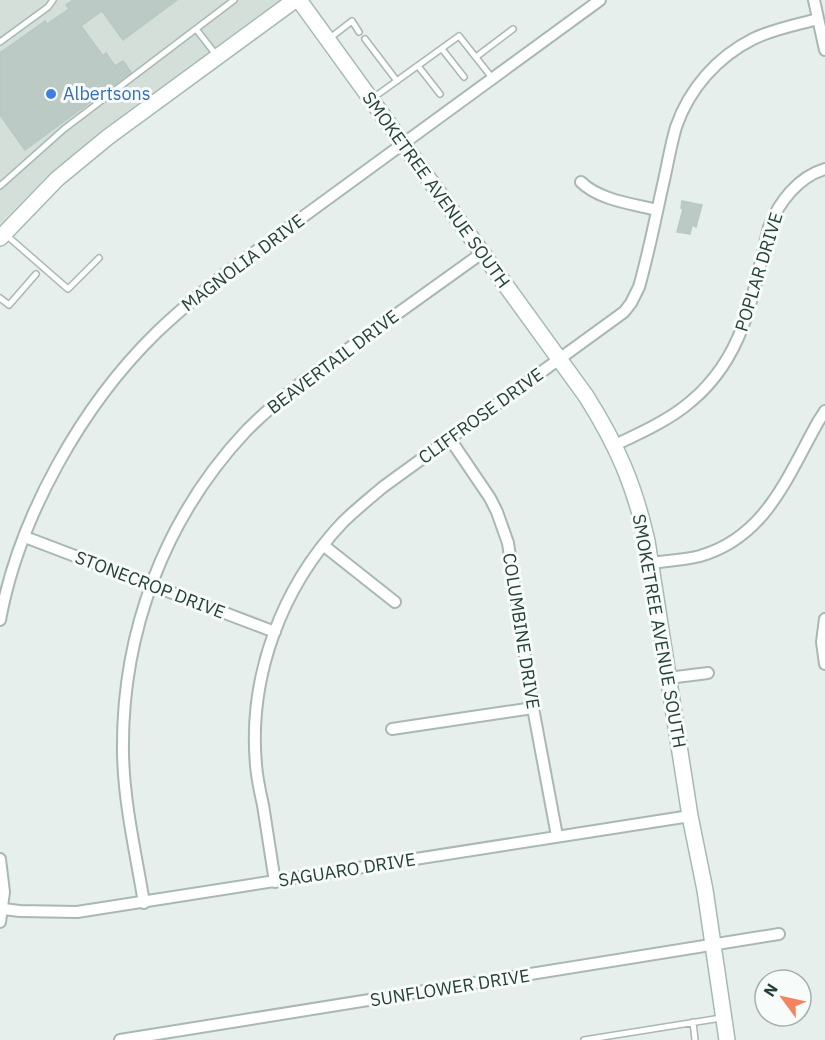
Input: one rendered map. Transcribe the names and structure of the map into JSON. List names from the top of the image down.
{
  "streets": {
    "street": [
      "SMOKETREE AVENUE SOUTH",
      "MAGNOLIA DRIVE",
      "POPLAR DRIVE",
      "BEAVERTAIL DRIVE",
      "CLIFFROSE DRIVE",
      "STONECROP DRIVE",
      "COLUMBINE DRIVE",
      "SAGUARO DRIVE",
      "SUNFLOWER DRIVE"
    ]
  },
  "crossings": [
    ["SMOKETREE AVENUE SOUTH", "MAGNOLIA DRIVE"],
    ["SMOKETREE AVENUE SOUTH", "POPLAR DRIVE"],
    ["SMOKETREE AVENUE SOUTH", "BEAVERTAIL DRIVE"],
    ["SMOKETREE AVENUE SOUTH", "CLIFFROSE DRIVE"],
    ["SMOKETREE AVENUE SOUTH", "SAGUARO DRIVE"],
    ["SMOKETREE AVENUE SOUTH", "SUNFLOWER DRIVE"],
    ["MAGNOLIA DRIVE", "STONECROP DRIVE"],
    ["BEAVERTAIL DRIVE", "STONECROP DRIVE"],
    ["BEAVERTAIL DRIVE", "SAGUARO DRIVE"],
    ["CLIFFROSE DRIVE", "STONECROP DRIVE"],
    ["CLIFFROSE DRIVE", "COLUMBINE DRIVE"],
    ["CLIFFROSE DRIVE", "SAGUARO DRIVE"],
    ["COLUMBINE DRIVE", "SAGUARO DRIVE"]
  ],
  "places": ["Albertsons"],
  "north": "top left"
}
